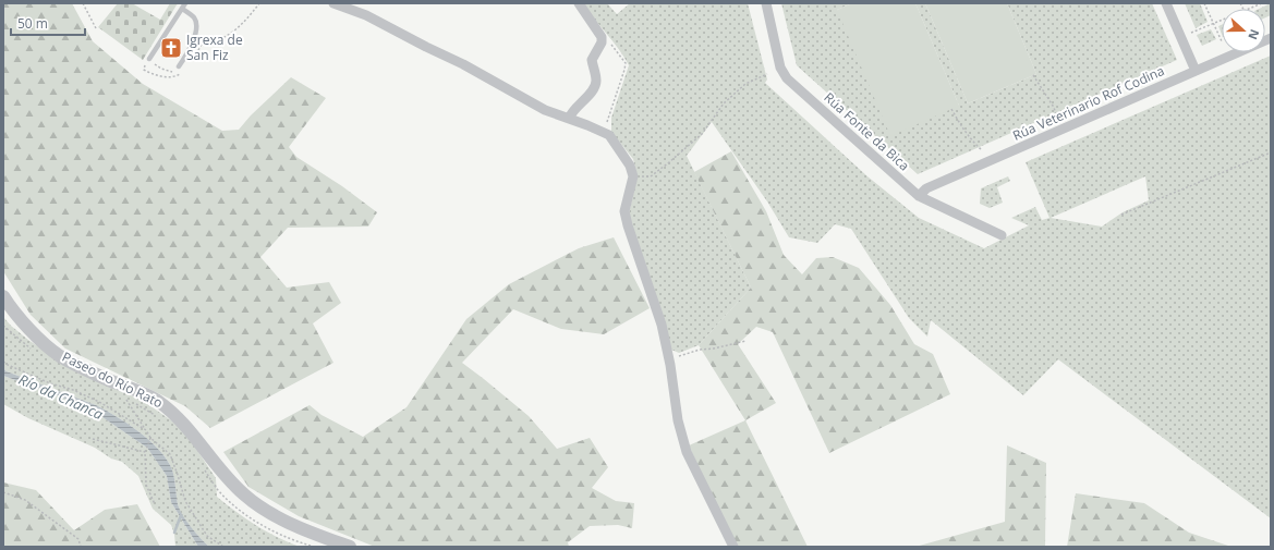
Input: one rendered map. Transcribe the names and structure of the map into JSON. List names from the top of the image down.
{
  "streets": {
    "street": ["Rúa Veterinario Rof Codina", "Rúa Fonte da Bica", "Paseo do Río Rato"]
  },
  "crossings": [
    ["Rúa Veterinario Rof Codina", "Rúa Fonte da Bica"]
  ],
  "water": ["Río da Chanca"],
  "places": {
    "church": ["Igrexa de San Fiz"]
  },
  "scale_bar": "50 m",
  "north": "right"
}
